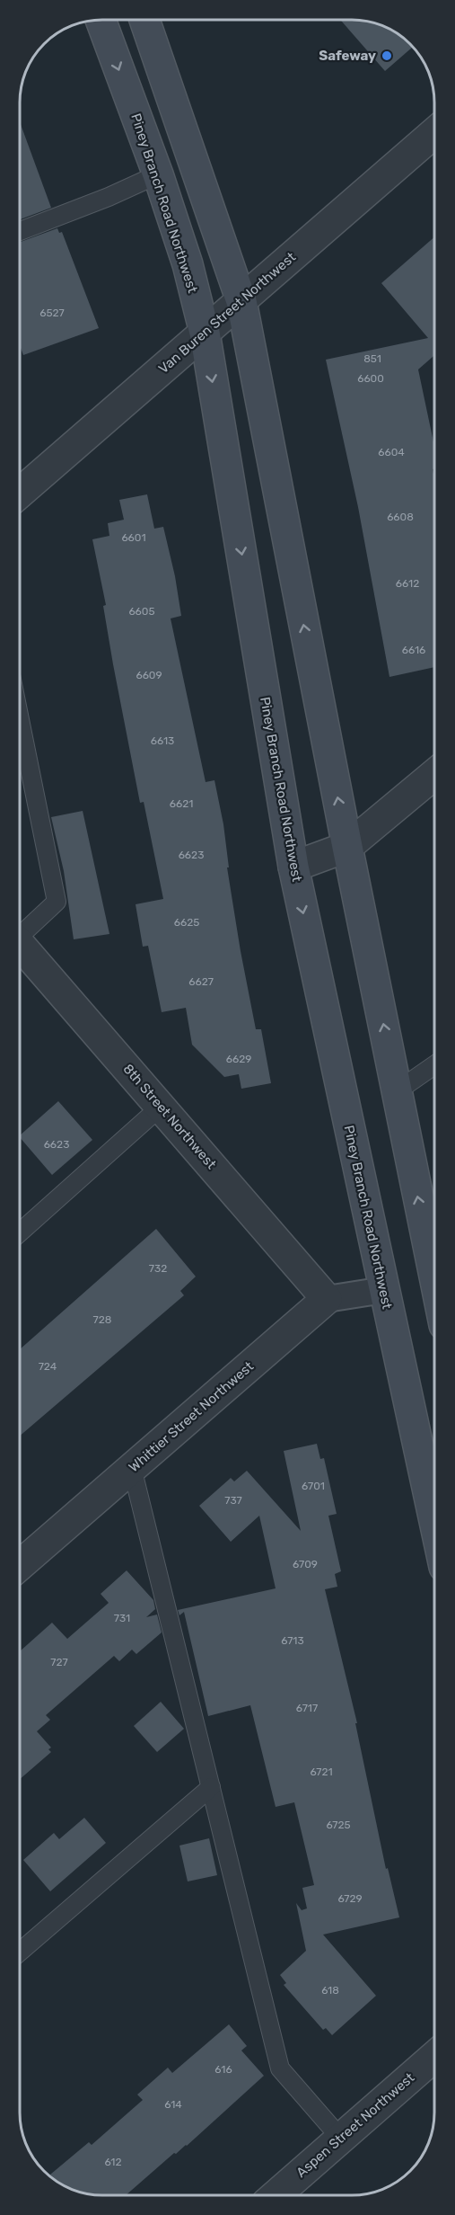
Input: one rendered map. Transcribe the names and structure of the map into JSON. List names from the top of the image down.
{
  "streets": {
    "main road": ["Piney Branch Road Northwest"],
    "street": [
      "Van Buren Street Northwest",
      "8th Street Northwest",
      "Whittier Street Northwest",
      "Aspen Street Northwest"
    ]
  },
  "crossings": [
    ["Piney Branch Road Northwest", "Van Buren Street Northwest"],
    ["8th Street Northwest", "Whittier Street Northwest"]
  ],
  "places": ["Safeway"],
  "house_numbers": [
    "6527",
    "851",
    "6600",
    "6604",
    "6608",
    "6601",
    "6612",
    "6605",
    "6616",
    "6609",
    "6613",
    "6621",
    "6623",
    "6625",
    "6627",
    "6629",
    "6623",
    "732",
    "728",
    "724",
    "6701",
    "737",
    "6709",
    "731",
    "6713",
    "727",
    "6717",
    "6721",
    "6725",
    "6729",
    "618",
    "616",
    "614",
    "612"
  ]
}
